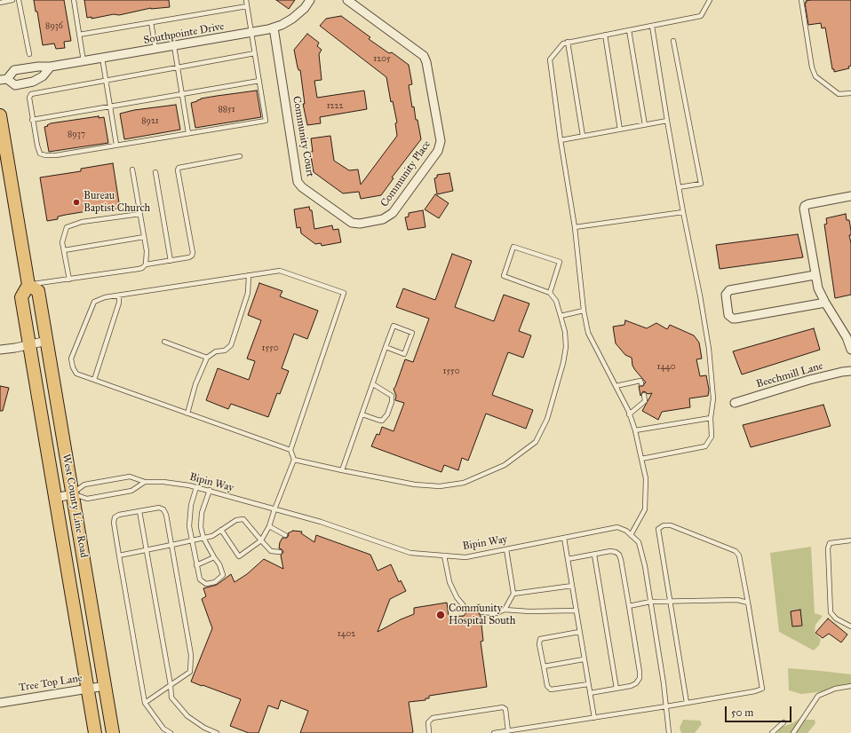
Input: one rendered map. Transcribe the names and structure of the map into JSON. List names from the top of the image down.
{
  "streets": {
    "main road": ["West County Line Road"],
    "street": [
      "Southpointe Drive",
      "Community Court",
      "Community Place",
      "Beechmill Lane",
      "Tree Top Lane"
    ],
    "lane": ["Bipin Way"]
  },
  "crossings": [
    ["Southpointe Drive", "Community Court"],
    ["Community Court", "Community Place"],
    ["Bipin Way", "West County Line Road"],
    ["West County Line Road", "Tree Top Lane"]
  ],
  "places": ["Bureau Baptist Church", "Community Hospital South"],
  "house_numbers": [
    "8936",
    "1205",
    "1222",
    "8851",
    "8921",
    "8937",
    "1550",
    "1440",
    "1550",
    "1402"
  ],
  "scale_bar": "50 m"
}
